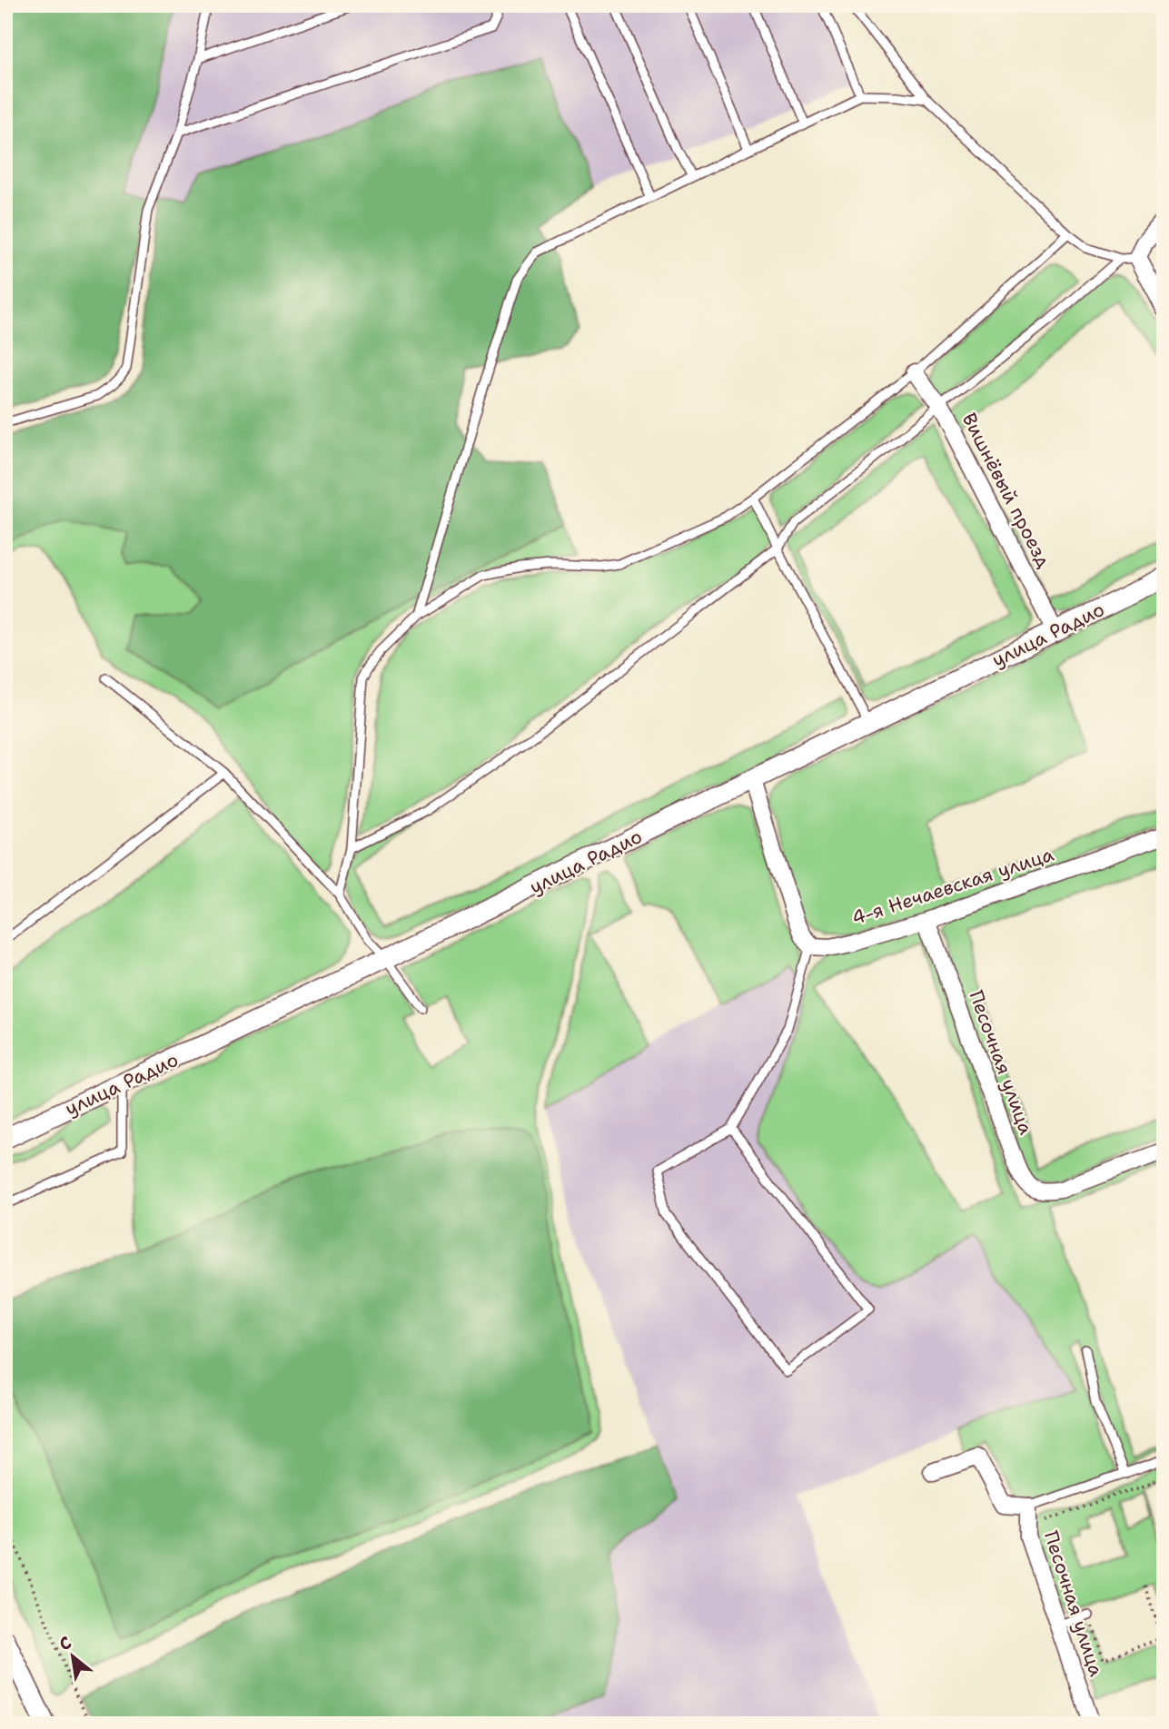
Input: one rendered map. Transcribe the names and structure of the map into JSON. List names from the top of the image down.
{
  "streets": {
    "street": [
      "Вишнёвый проезд",
      "улица Радио",
      "4-я Нечаевская улица",
      "Песочная улица"
    ]
  },
  "crossings": [
    ["Вишнёвый проезд", "улица Радио"],
    ["4-я Нечаевская улица", "Песочная улица"]
  ],
  "north": "top left"
}
